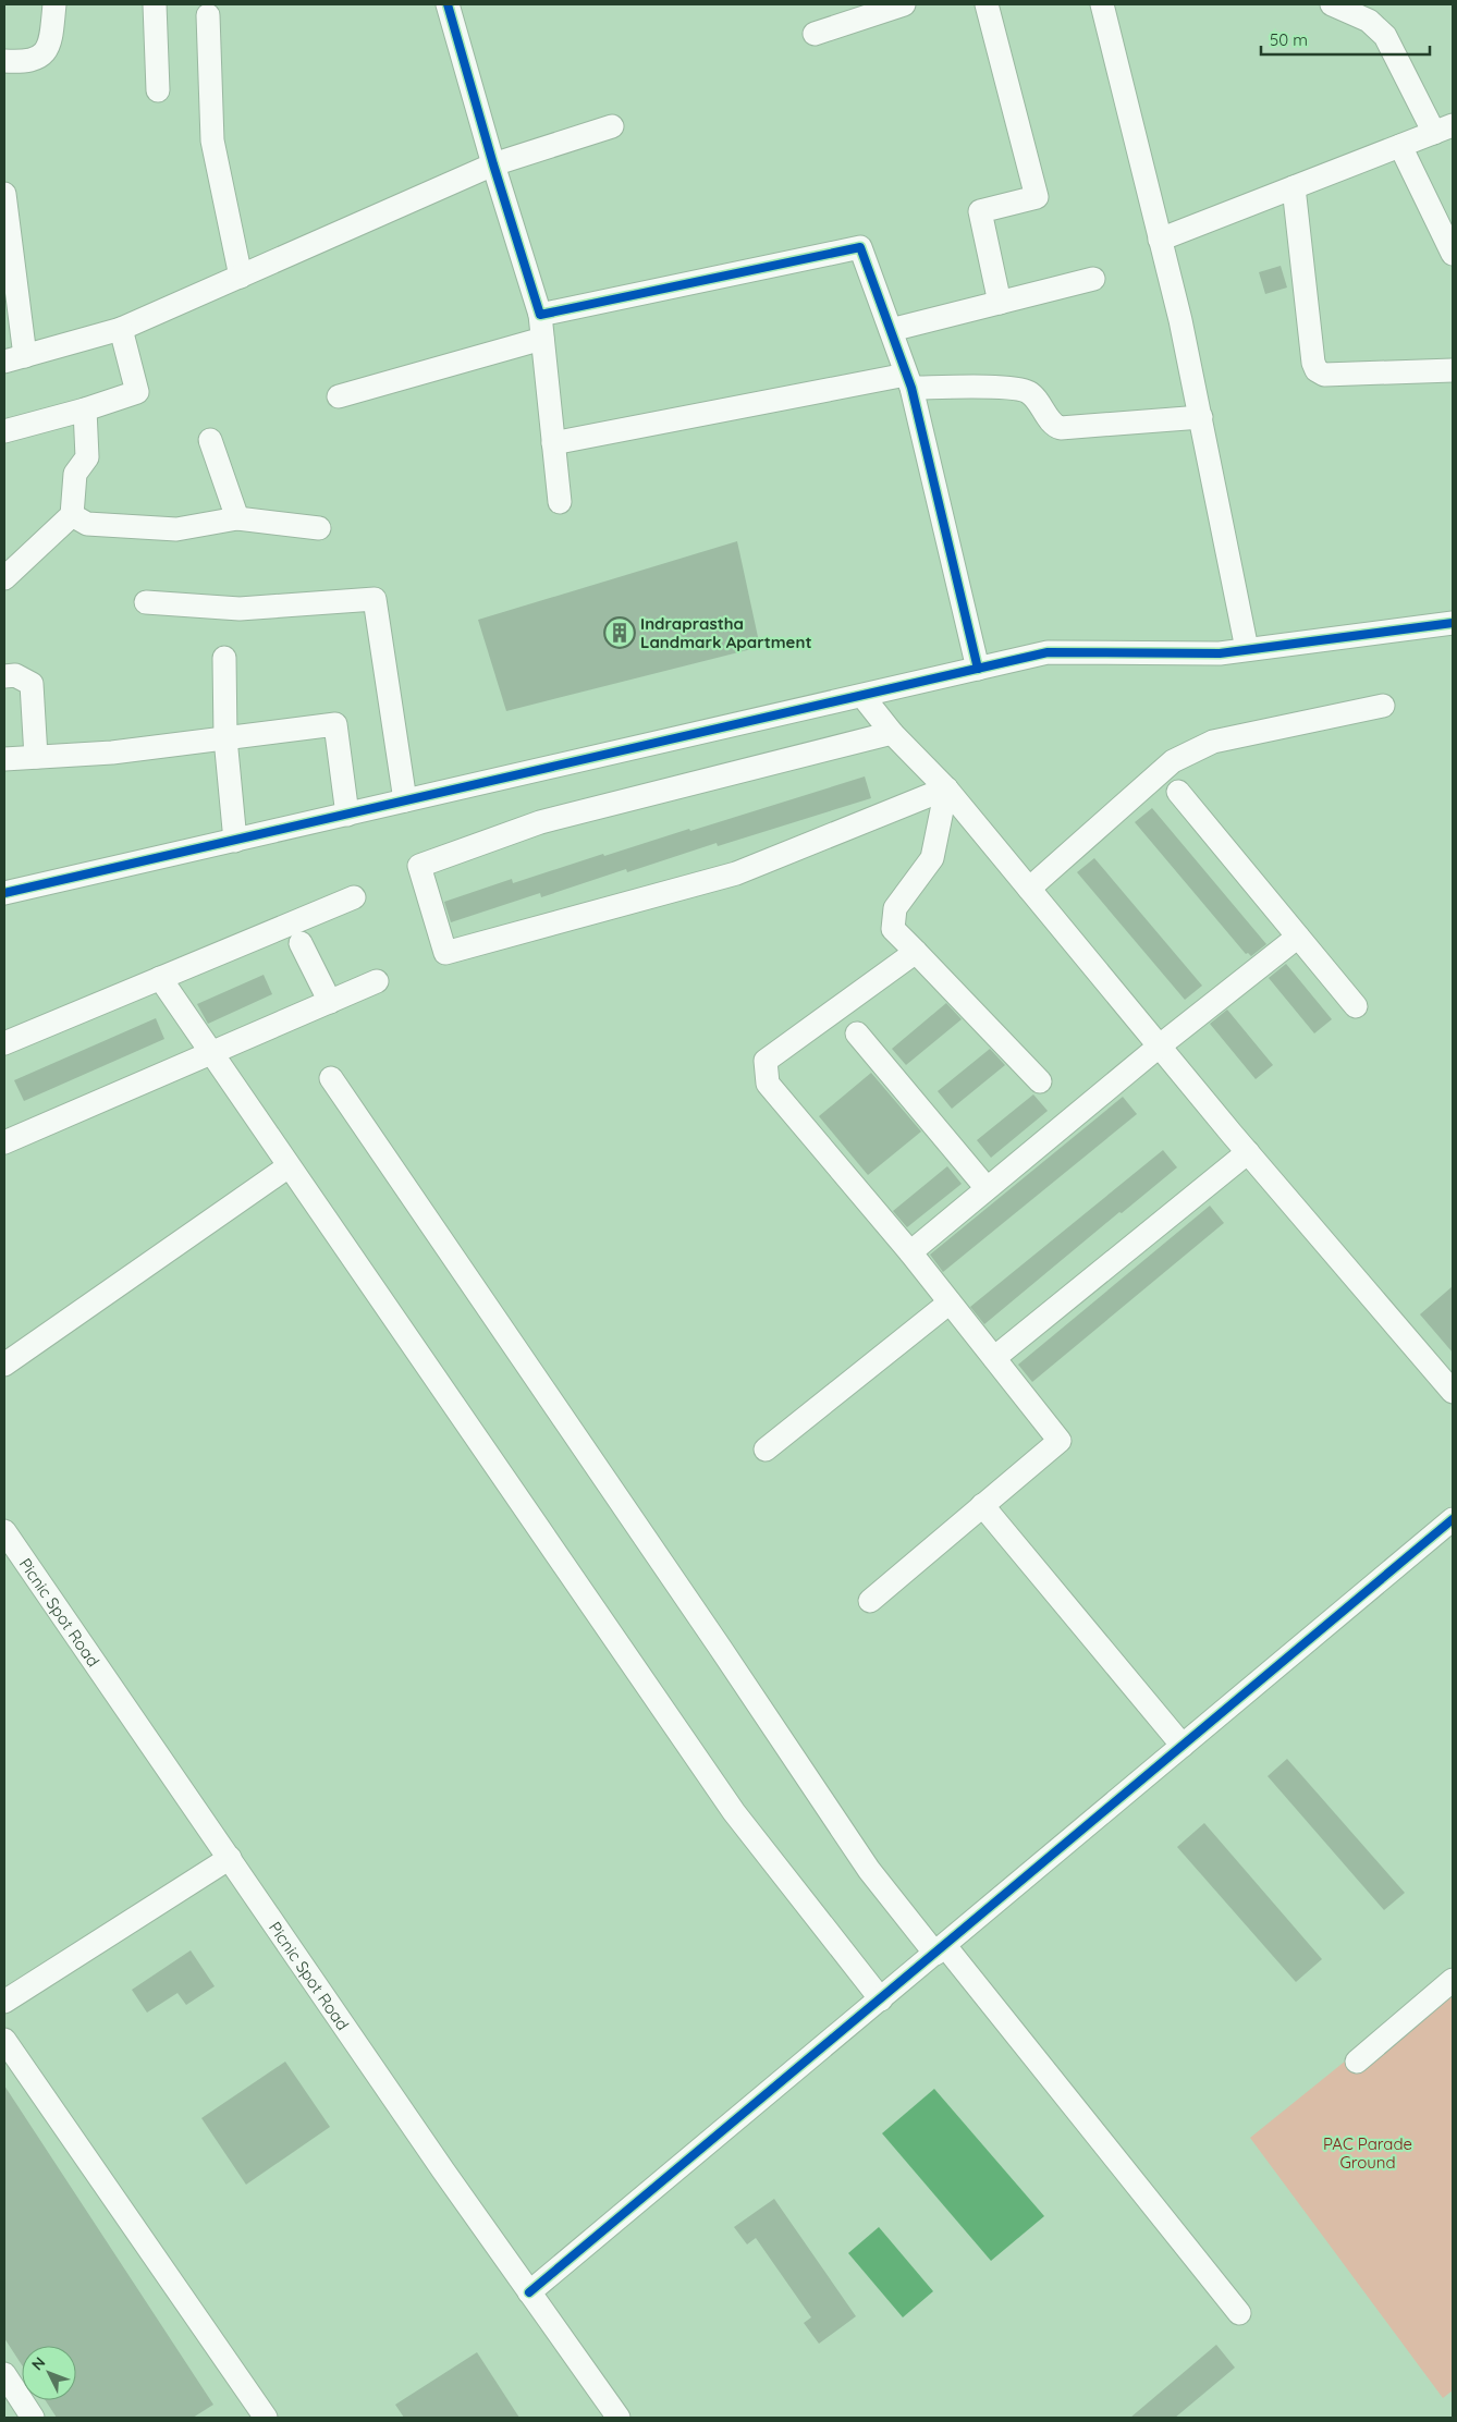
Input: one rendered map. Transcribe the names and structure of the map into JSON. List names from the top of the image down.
{
  "streets": {
    "street": ["Picnic Spot Road"]
  },
  "parks": ["PAC Parade Ground"],
  "places": {
    "building": ["Indraprastha Landmark Apartment"]
  },
  "scale_bar": "50 m",
  "north": "top left"
}
